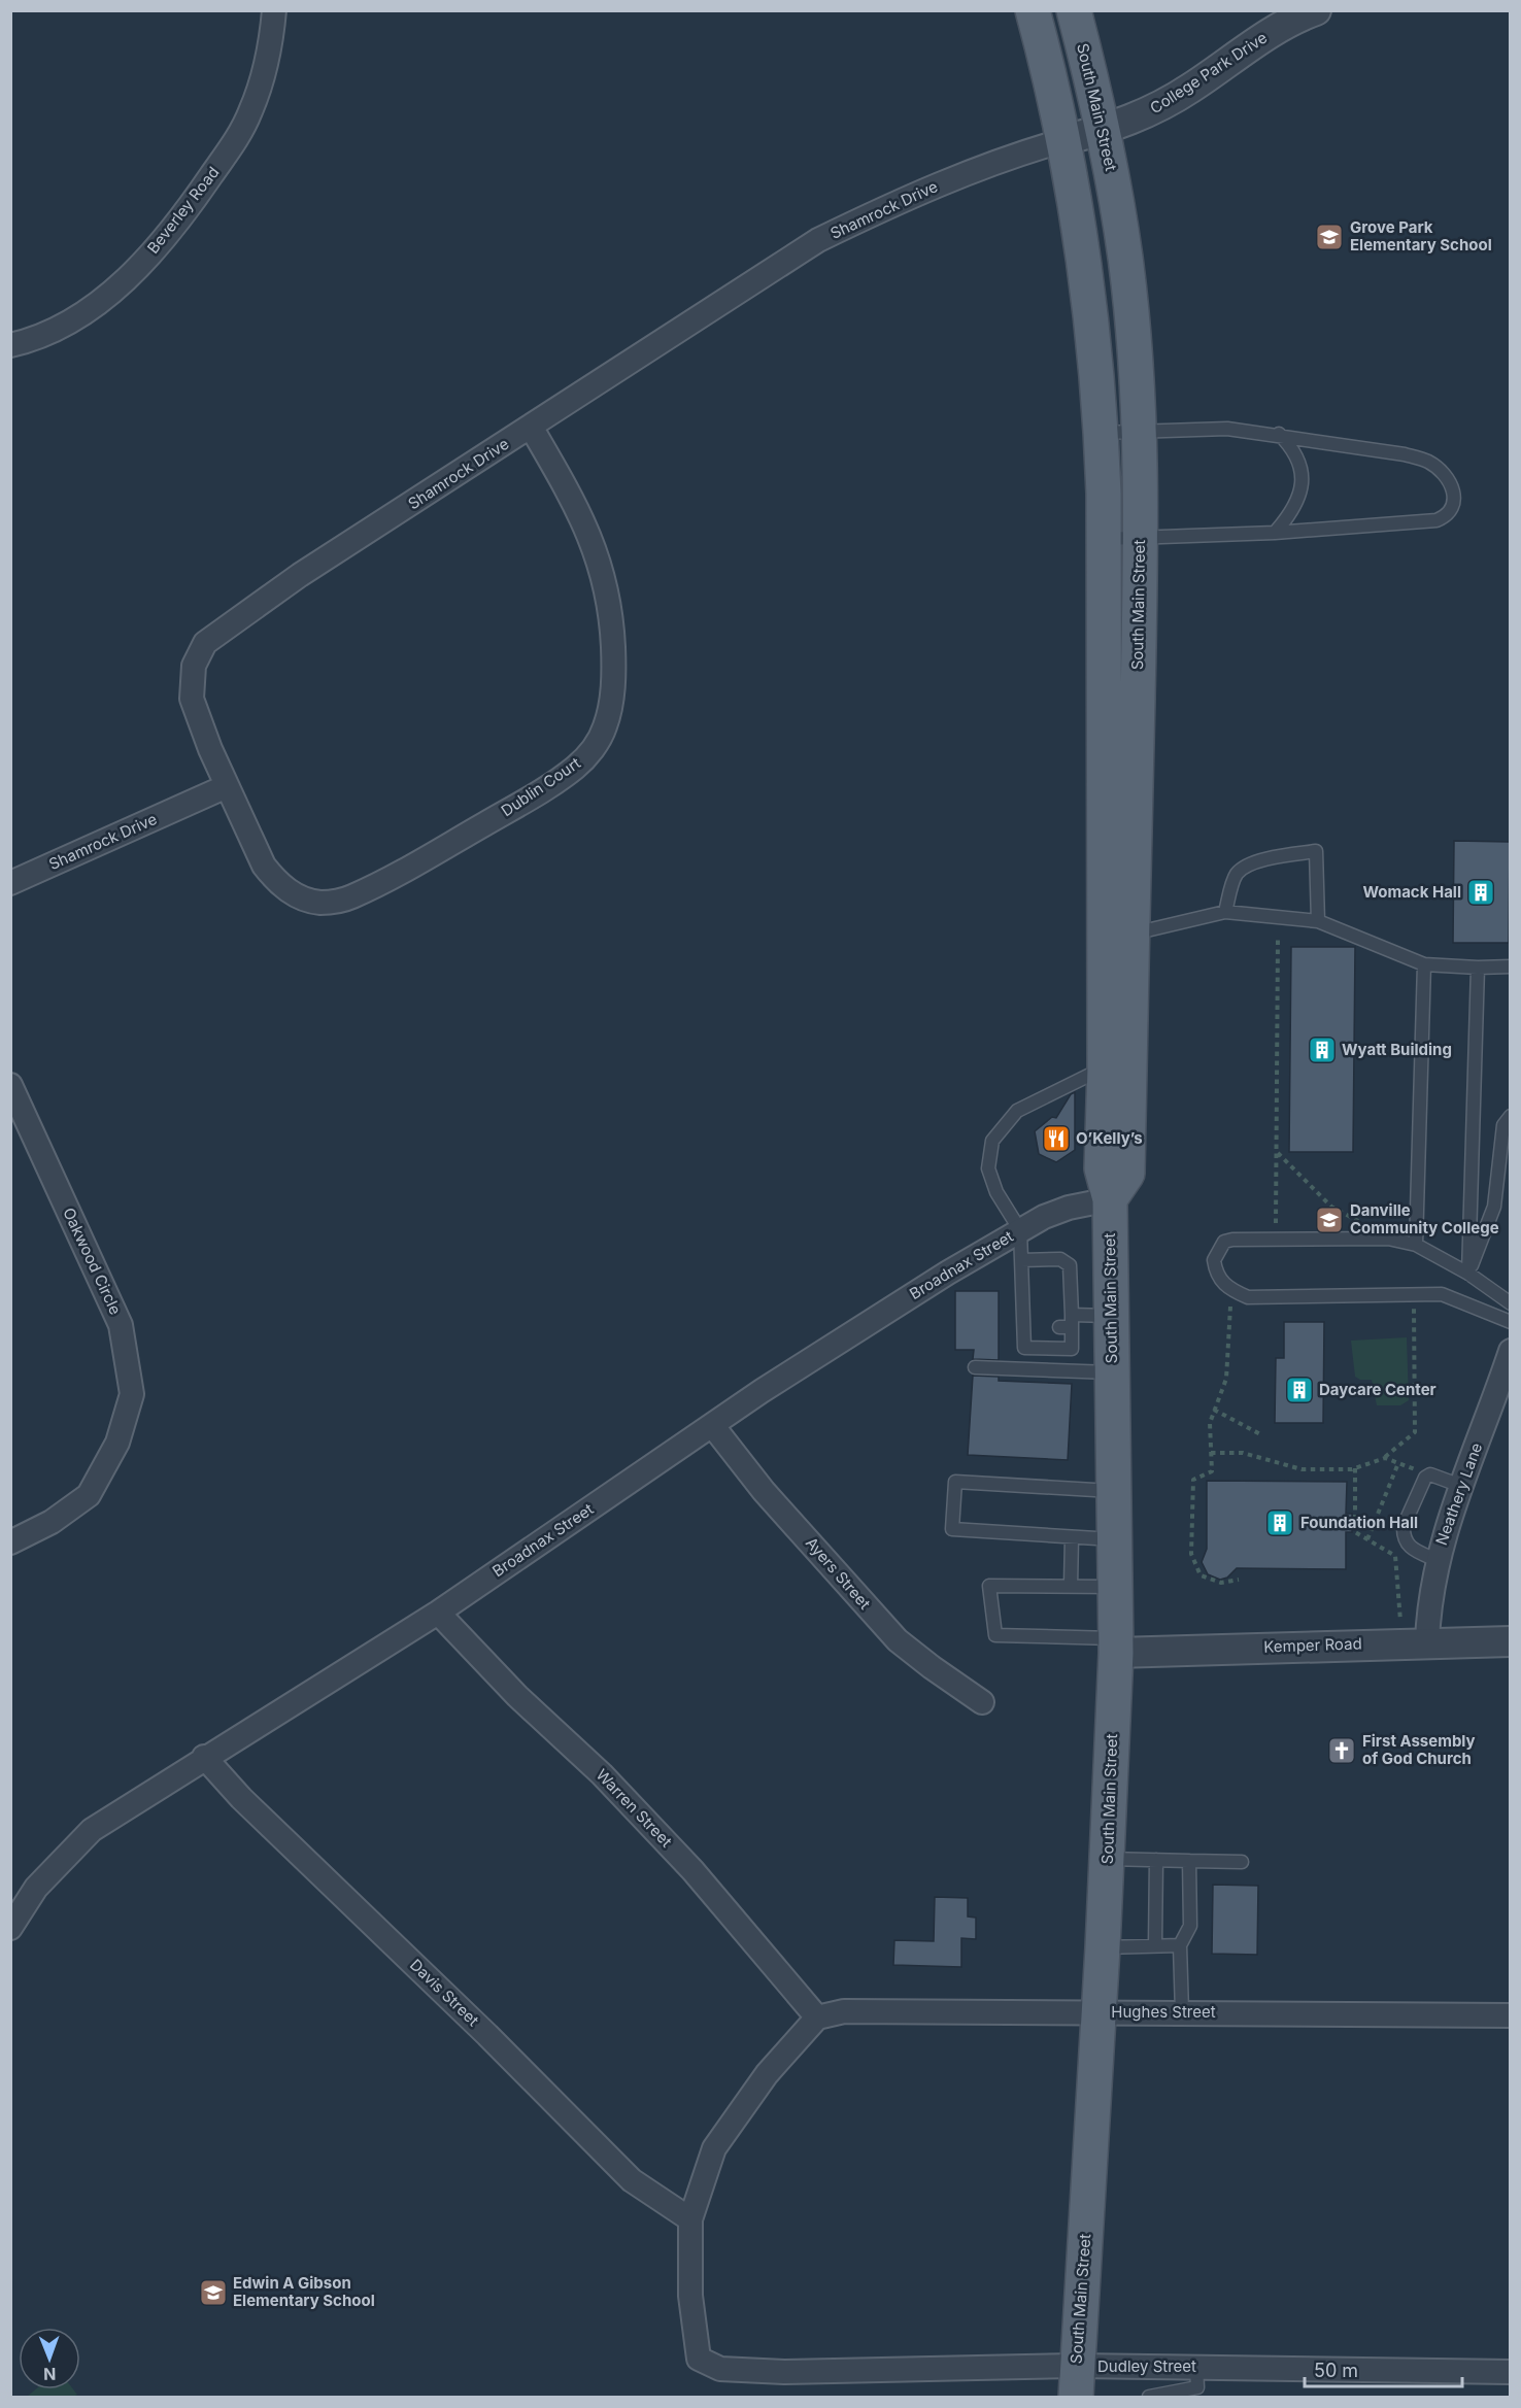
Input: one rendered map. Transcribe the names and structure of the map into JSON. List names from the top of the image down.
{
  "streets": {
    "main road": ["South Main Street"],
    "street": [
      "College Park Drive",
      "Beverley Road",
      "Shamrock Drive",
      "Dublin Court",
      "Oakwood Circle",
      "Broadnax Street",
      "Neathery Lane",
      "Ayers Street",
      "Kemper Road",
      "Warren Street",
      "Davis Street",
      "Hughes Street",
      "Dudley Street"
    ]
  },
  "crossings": [
    ["College Park Drive", "South Main Street"],
    ["College Park Drive", "Shamrock Drive"],
    ["South Main Street", "Shamrock Drive"],
    ["South Main Street", "Broadnax Street"],
    ["South Main Street", "Kemper Road"],
    ["South Main Street", "Hughes Street"],
    ["South Main Street", "Dudley Street"],
    ["Shamrock Drive", "Dublin Court"],
    ["Broadnax Street", "Ayers Street"],
    ["Broadnax Street", "Warren Street"],
    ["Broadnax Street", "Davis Street"],
    ["Neathery Lane", "Kemper Road"],
    ["Warren Street", "Hughes Street"],
    ["Davis Street", "Dudley Street"]
  ],
  "places": {
    "school or university": ["Grove Park Elementary School", "Danville Community College", "Edwin A Gibson Elementary School"],
    "building": [
      "Womack Hall",
      "Wyatt Building",
      "Daycare Center",
      "Foundation Hall"
    ],
    "restaurant": ["O’Kelly’s"],
    "church": ["First Assembly of God Church"]
  },
  "scale_bar": "50 m",
  "north": "bottom"
}
